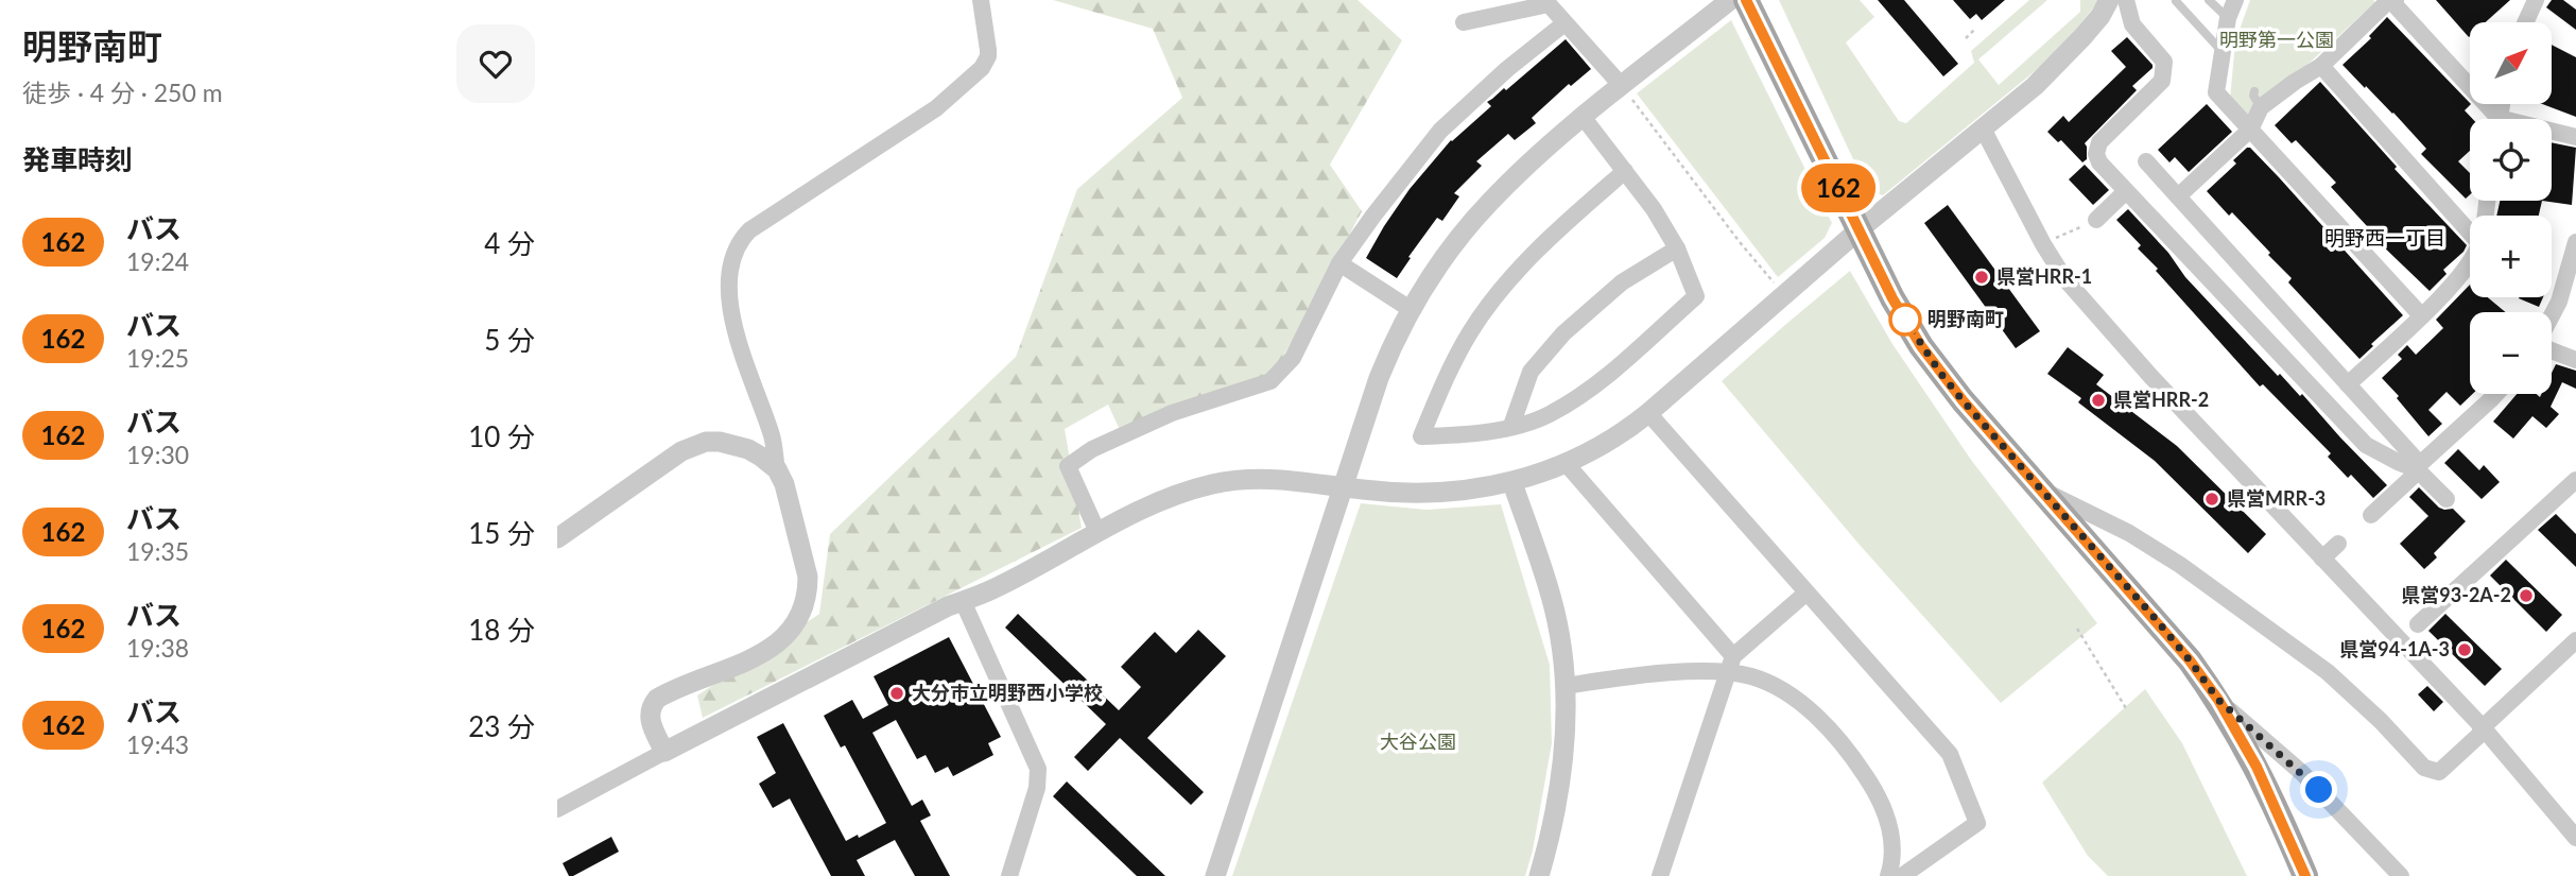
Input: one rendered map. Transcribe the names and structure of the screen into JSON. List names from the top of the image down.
{
  "districts": ["明野西一丁目"],
  "parks": ["明野第一公園", "大谷公園"],
  "places": [
    "県営HRR-1",
    "明野南町",
    "県営HRR-2",
    "県営MRR-3",
    "県営93-2A-2",
    "県営94-1A-3",
    "大分市立明野西小学校"
  ],
  "lines": ["bus line 162"],
  "north": "top right",
  "page": {
    "heading": [
      ["明野南町", "徒歩 · 4 分 · 250 m"],
      "発車時刻"
    ],
    "on_map": "162",
    "map_buttons": ["+", "−"],
    "list": [
      {
        "mark": "162",
        "name": "バス",
        "note": "19:24",
        "value": "4 分"
      },
      {
        "mark": "162",
        "name": "バス",
        "note": "19:25",
        "value": "5 分"
      },
      {
        "mark": "162",
        "name": "バス",
        "note": "19:30",
        "value": "10 分"
      },
      {
        "mark": "162",
        "name": "バス",
        "note": "19:35",
        "value": "15 分"
      },
      {
        "mark": "162",
        "name": "バス",
        "note": "19:38",
        "value": "18 分"
      },
      {
        "mark": "162",
        "name": "バス",
        "note": "19:43",
        "value": "23 分"
      }
    ]
  }
}
